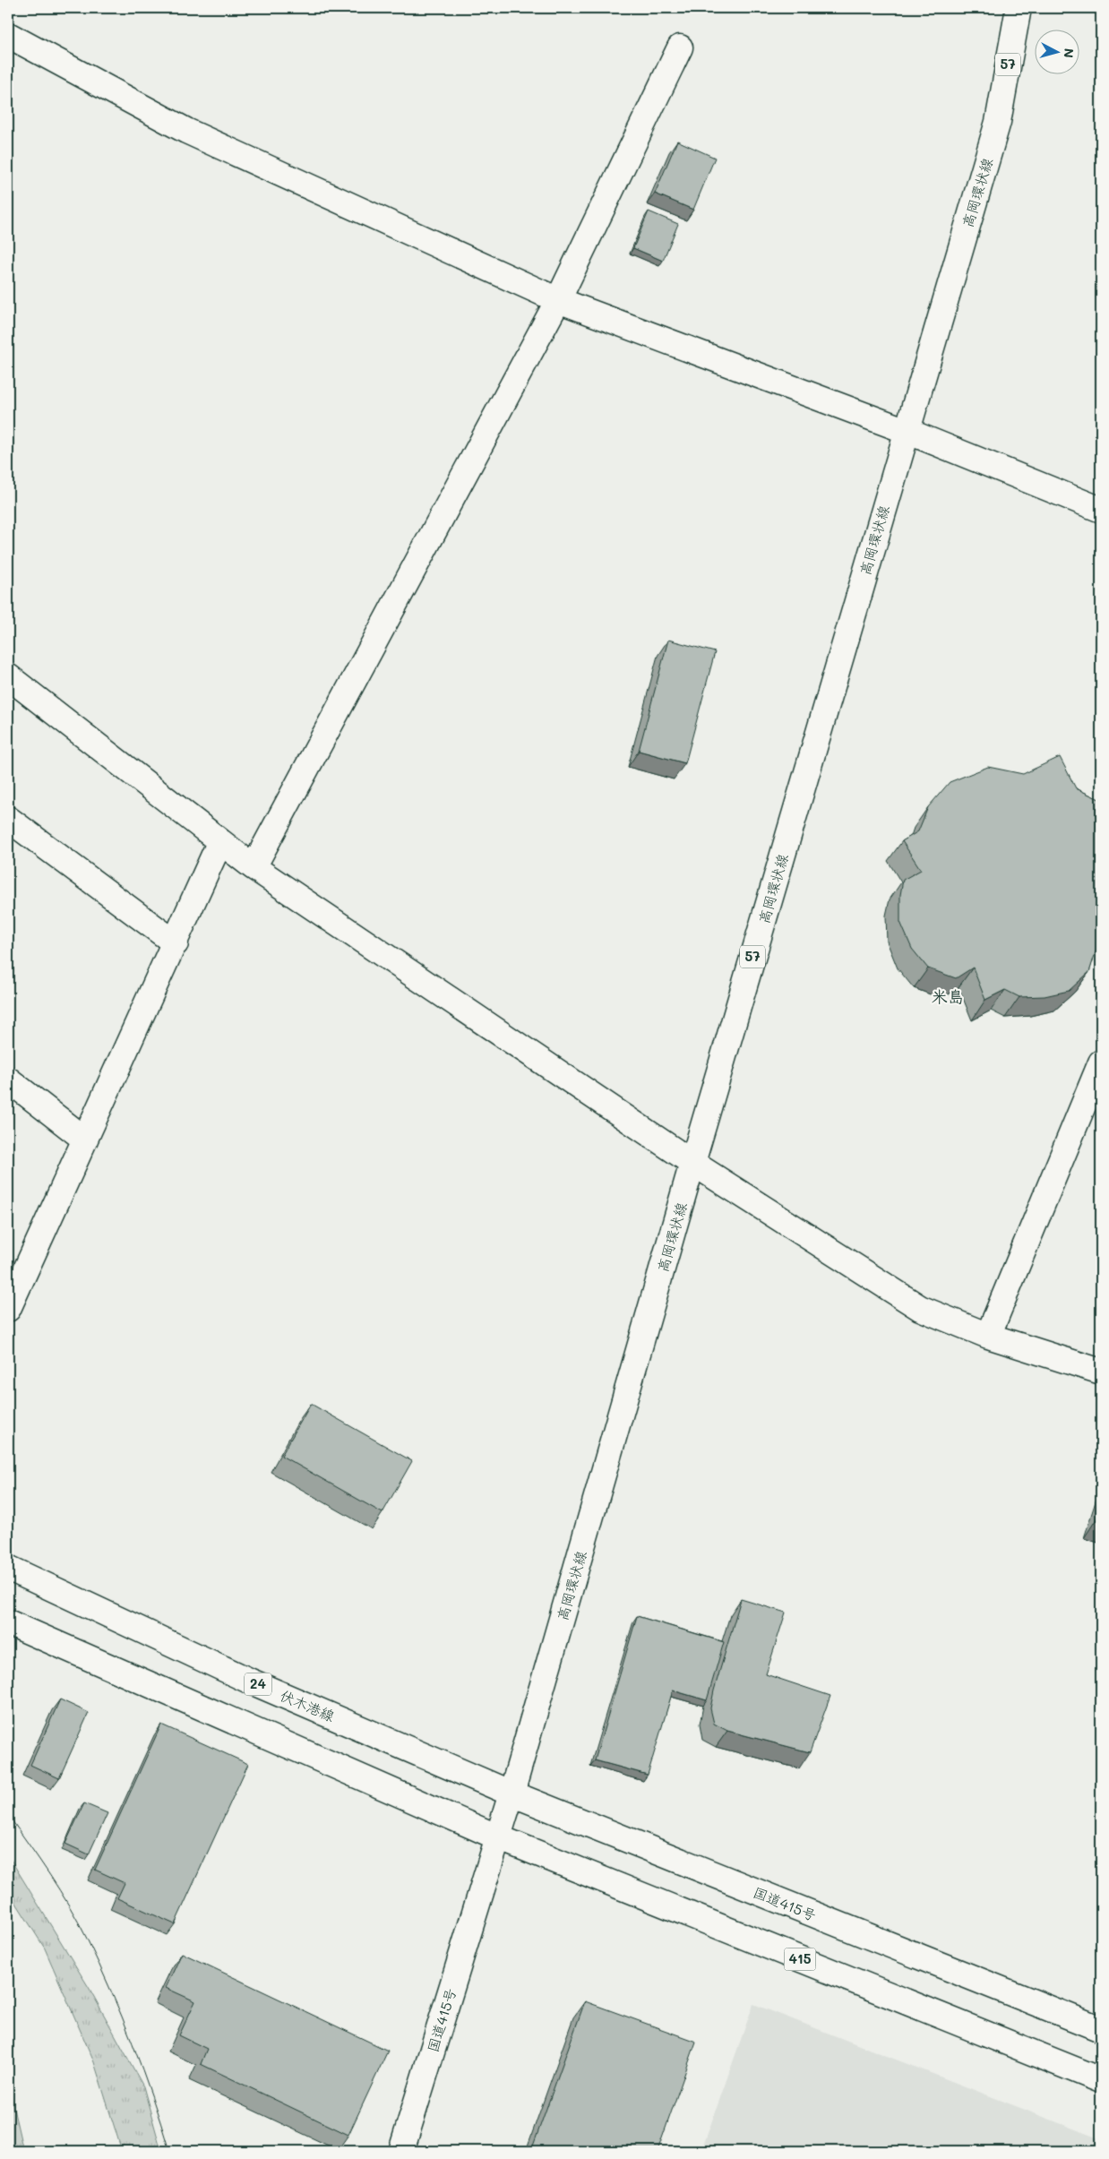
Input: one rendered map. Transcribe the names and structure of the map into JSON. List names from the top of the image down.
{
  "streets": {
    "main road": [
      "57",
      "高岡環状線",
      "24",
      "伏木港線",
      "国道415号",
      "415"
    ]
  },
  "crossings": [
    ["高岡環状線", "伏木港線"],
    ["高岡環状線", "国道415号"],
    ["伏木港線", "国道415号"],
    ["国道415号", "415"]
  ],
  "districts": ["米島"],
  "north": "right"
}
